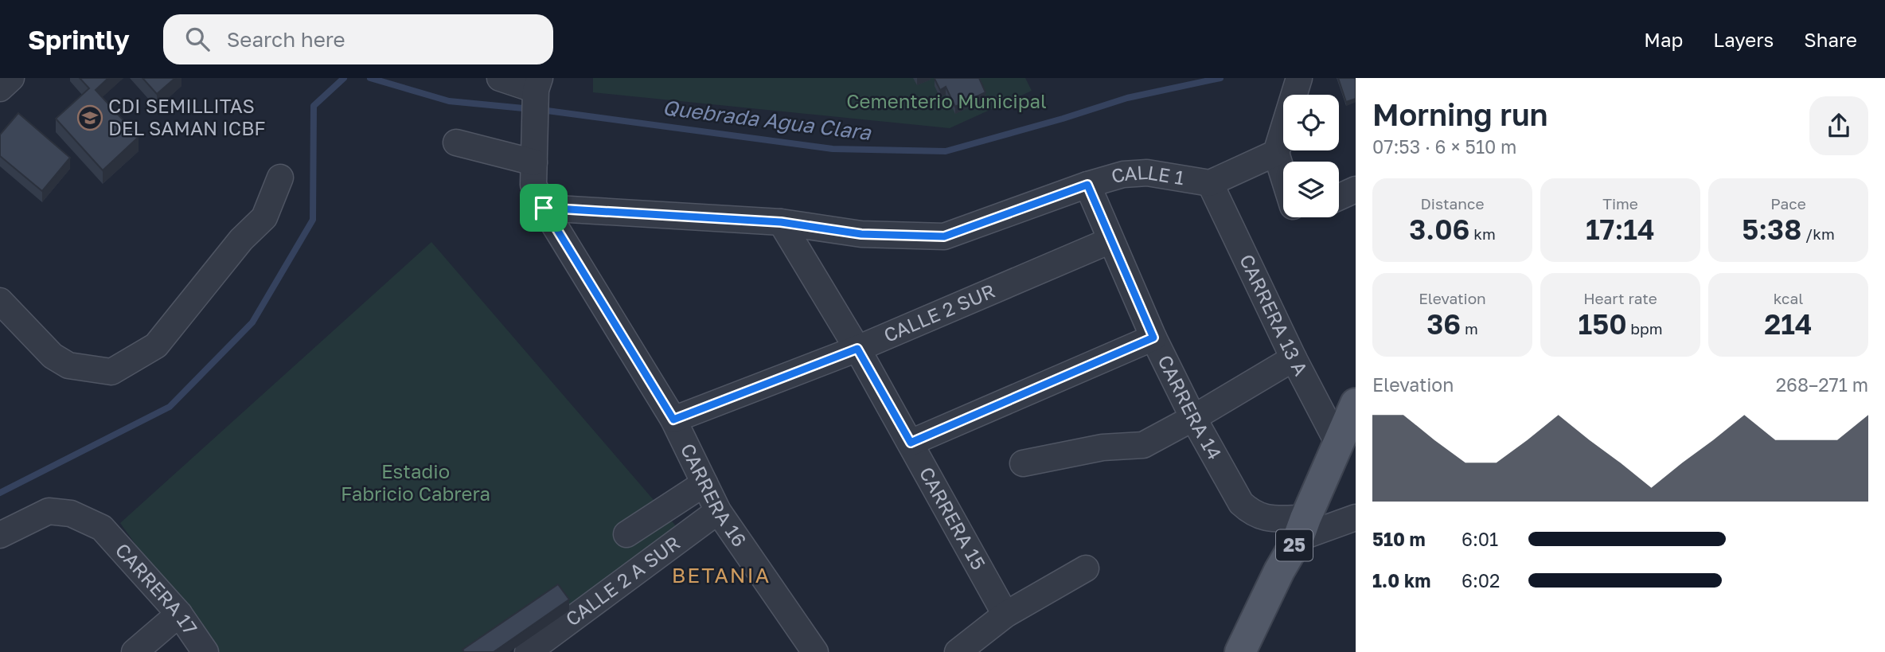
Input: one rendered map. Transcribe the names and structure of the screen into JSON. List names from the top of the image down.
{
  "streets": {
    "main road": ["25"],
    "street": [
      "CALLE 1",
      "CALLE 2 SUR",
      "CARRERA 13 A",
      "CARRERA 14",
      "CARRERA 16",
      "CARRERA 15",
      "CALLE 2 A SUR",
      "CARRERA 17"
    ]
  },
  "crossings": [
    ["CALLE 1", "CARRERA 13 A"],
    ["CALLE 1", "CARRERA 14"],
    ["CALLE 1", "CARRERA 16"],
    ["CALLE 1", "CARRERA 15"],
    ["CALLE 2 SUR", "CARRERA 14"],
    ["CALLE 2 SUR", "CARRERA 16"],
    ["CALLE 2 SUR", "CARRERA 15"],
    ["CARRERA 13 A", "25"],
    ["CARRERA 14", "25"],
    ["CARRERA 16", "CALLE 2 A SUR"]
  ],
  "districts": ["BETANIA"],
  "water": ["Quebrada Agua Clara"],
  "parks": ["Cementerio Municipal", "Estadio Fabricio Cabrera"],
  "places": {
    "school or university": ["CDI SEMILLITAS DEL SAMAN ICBF"]
  },
  "page": {
    "header": "Sprintly",
    "search": "Search here",
    "nav": ["Map", "Layers", "Share"],
    "heading": ["Morning run", "07:53 · 6 × 510 m"],
    "stats": [
      ["Distance", "3.06 km"],
      ["Time", "17:14"],
      ["Pace", "5:38 /km"],
      ["Elevation", "36 m"],
      ["Heart rate", "150 bpm"],
      ["kcal", "214"]
    ],
    "chart": ["Elevation", "268–271 m"],
    "list": [
      {
        "name": "510 m",
        "note": "6:01"
      },
      {
        "name": "1.0 km",
        "note": "6:02"
      }
    ]
  }
}
